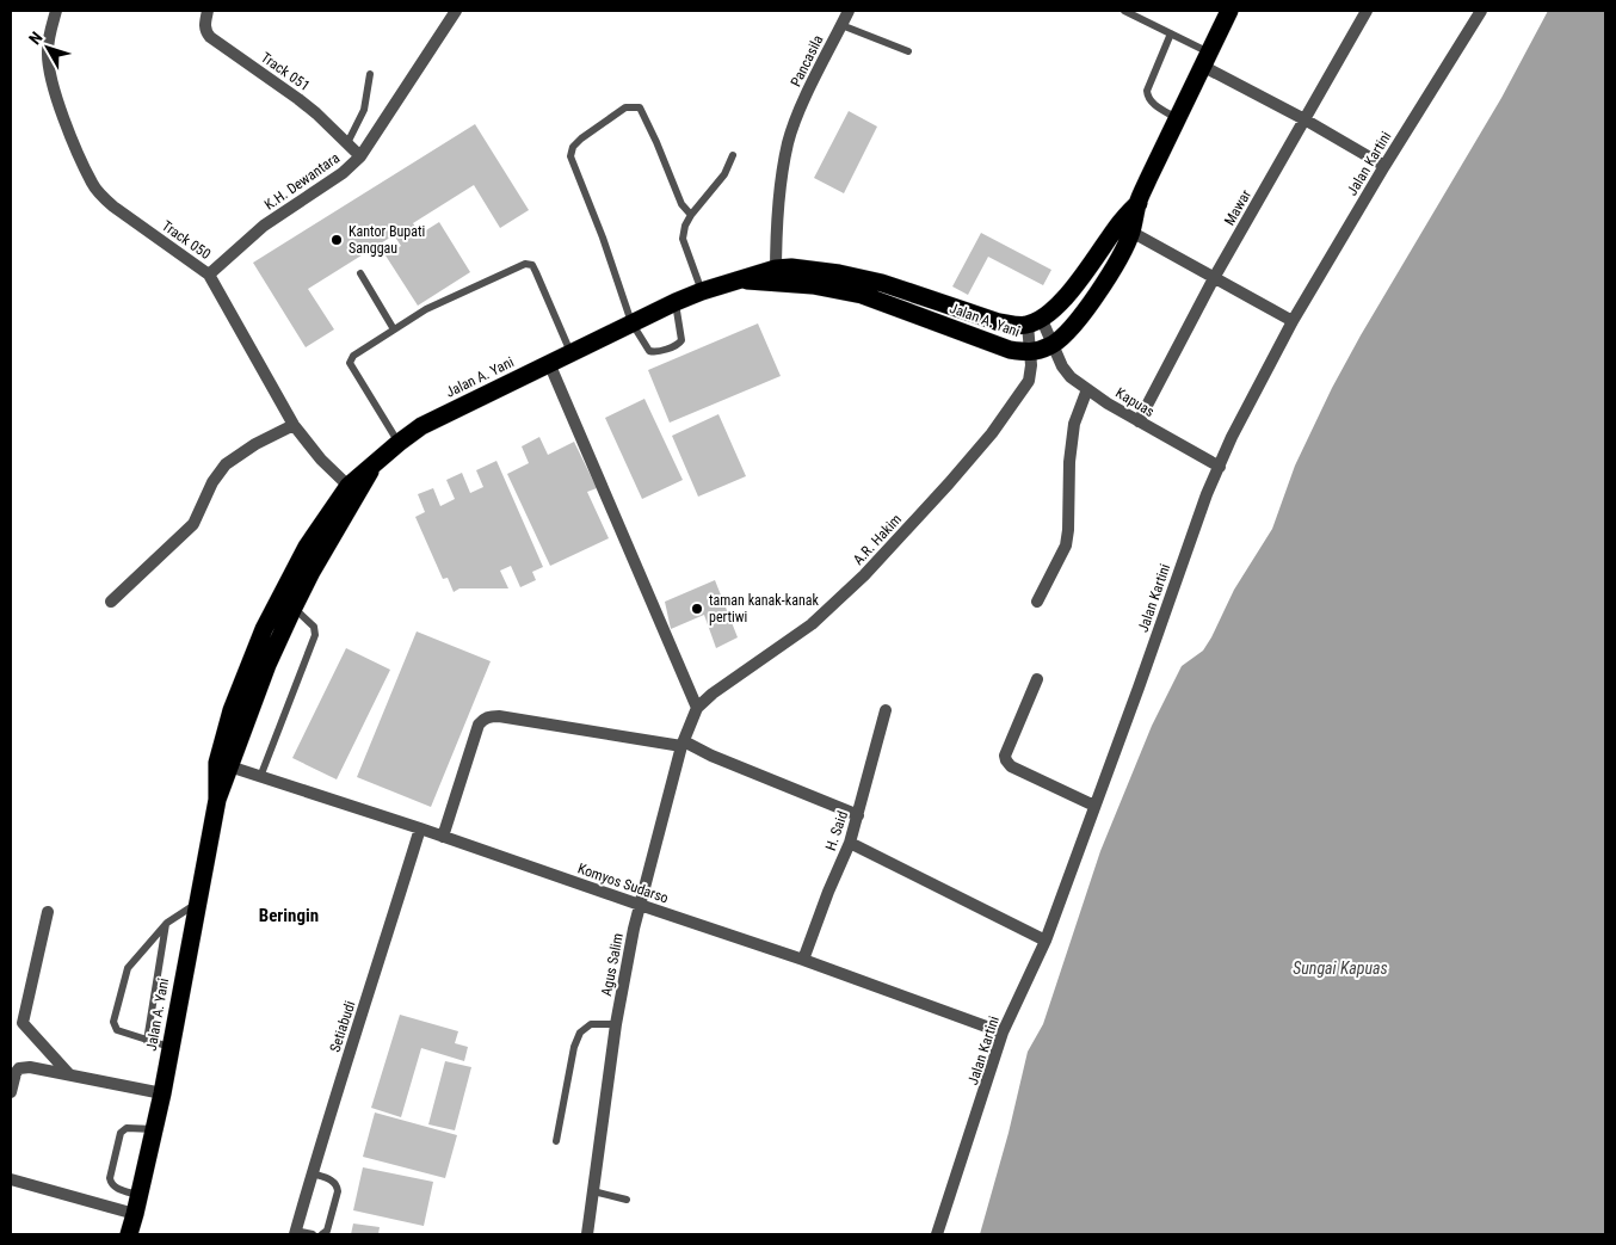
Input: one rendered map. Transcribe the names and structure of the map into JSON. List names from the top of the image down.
{
  "streets": {
    "highway": ["Jalan A. Yani"],
    "street": [
      "Pancasila",
      "Track 051",
      "Jalan Kartini",
      "K.H. Dewantara",
      "Mawar",
      "Track 050",
      "Kapuas",
      "A.R. Hakim",
      "H. Said",
      "Komyos Sudarso",
      "Agus Salim",
      "Setiabudi"
    ]
  },
  "crossings": [
    ["Pancasila", "Jalan A. Yani"],
    ["Track 051", "K.H. Dewantara"],
    ["Jalan Kartini", "Kapuas"],
    ["Jalan Kartini", "Komyos Sudarso"],
    ["K.H. Dewantara", "Track 050"],
    ["Mawar", "Kapuas"],
    ["Track 050", "Jalan A. Yani"],
    ["Jalan A. Yani", "Kapuas"],
    ["Jalan A. Yani", "A.R. Hakim"],
    ["Jalan A. Yani", "Komyos Sudarso"],
    ["Kapuas", "A.R. Hakim"],
    ["A.R. Hakim", "Agus Salim"],
    ["H. Said", "Komyos Sudarso"],
    ["Komyos Sudarso", "Agus Salim"],
    ["Komyos Sudarso", "Setiabudi"]
  ],
  "districts": ["Beringin"],
  "water": ["Sungai Kapuas"],
  "places": ["Kantor Bupati Sanggau", "taman kanak-kanak pertiwi"],
  "north": "top left"
}
